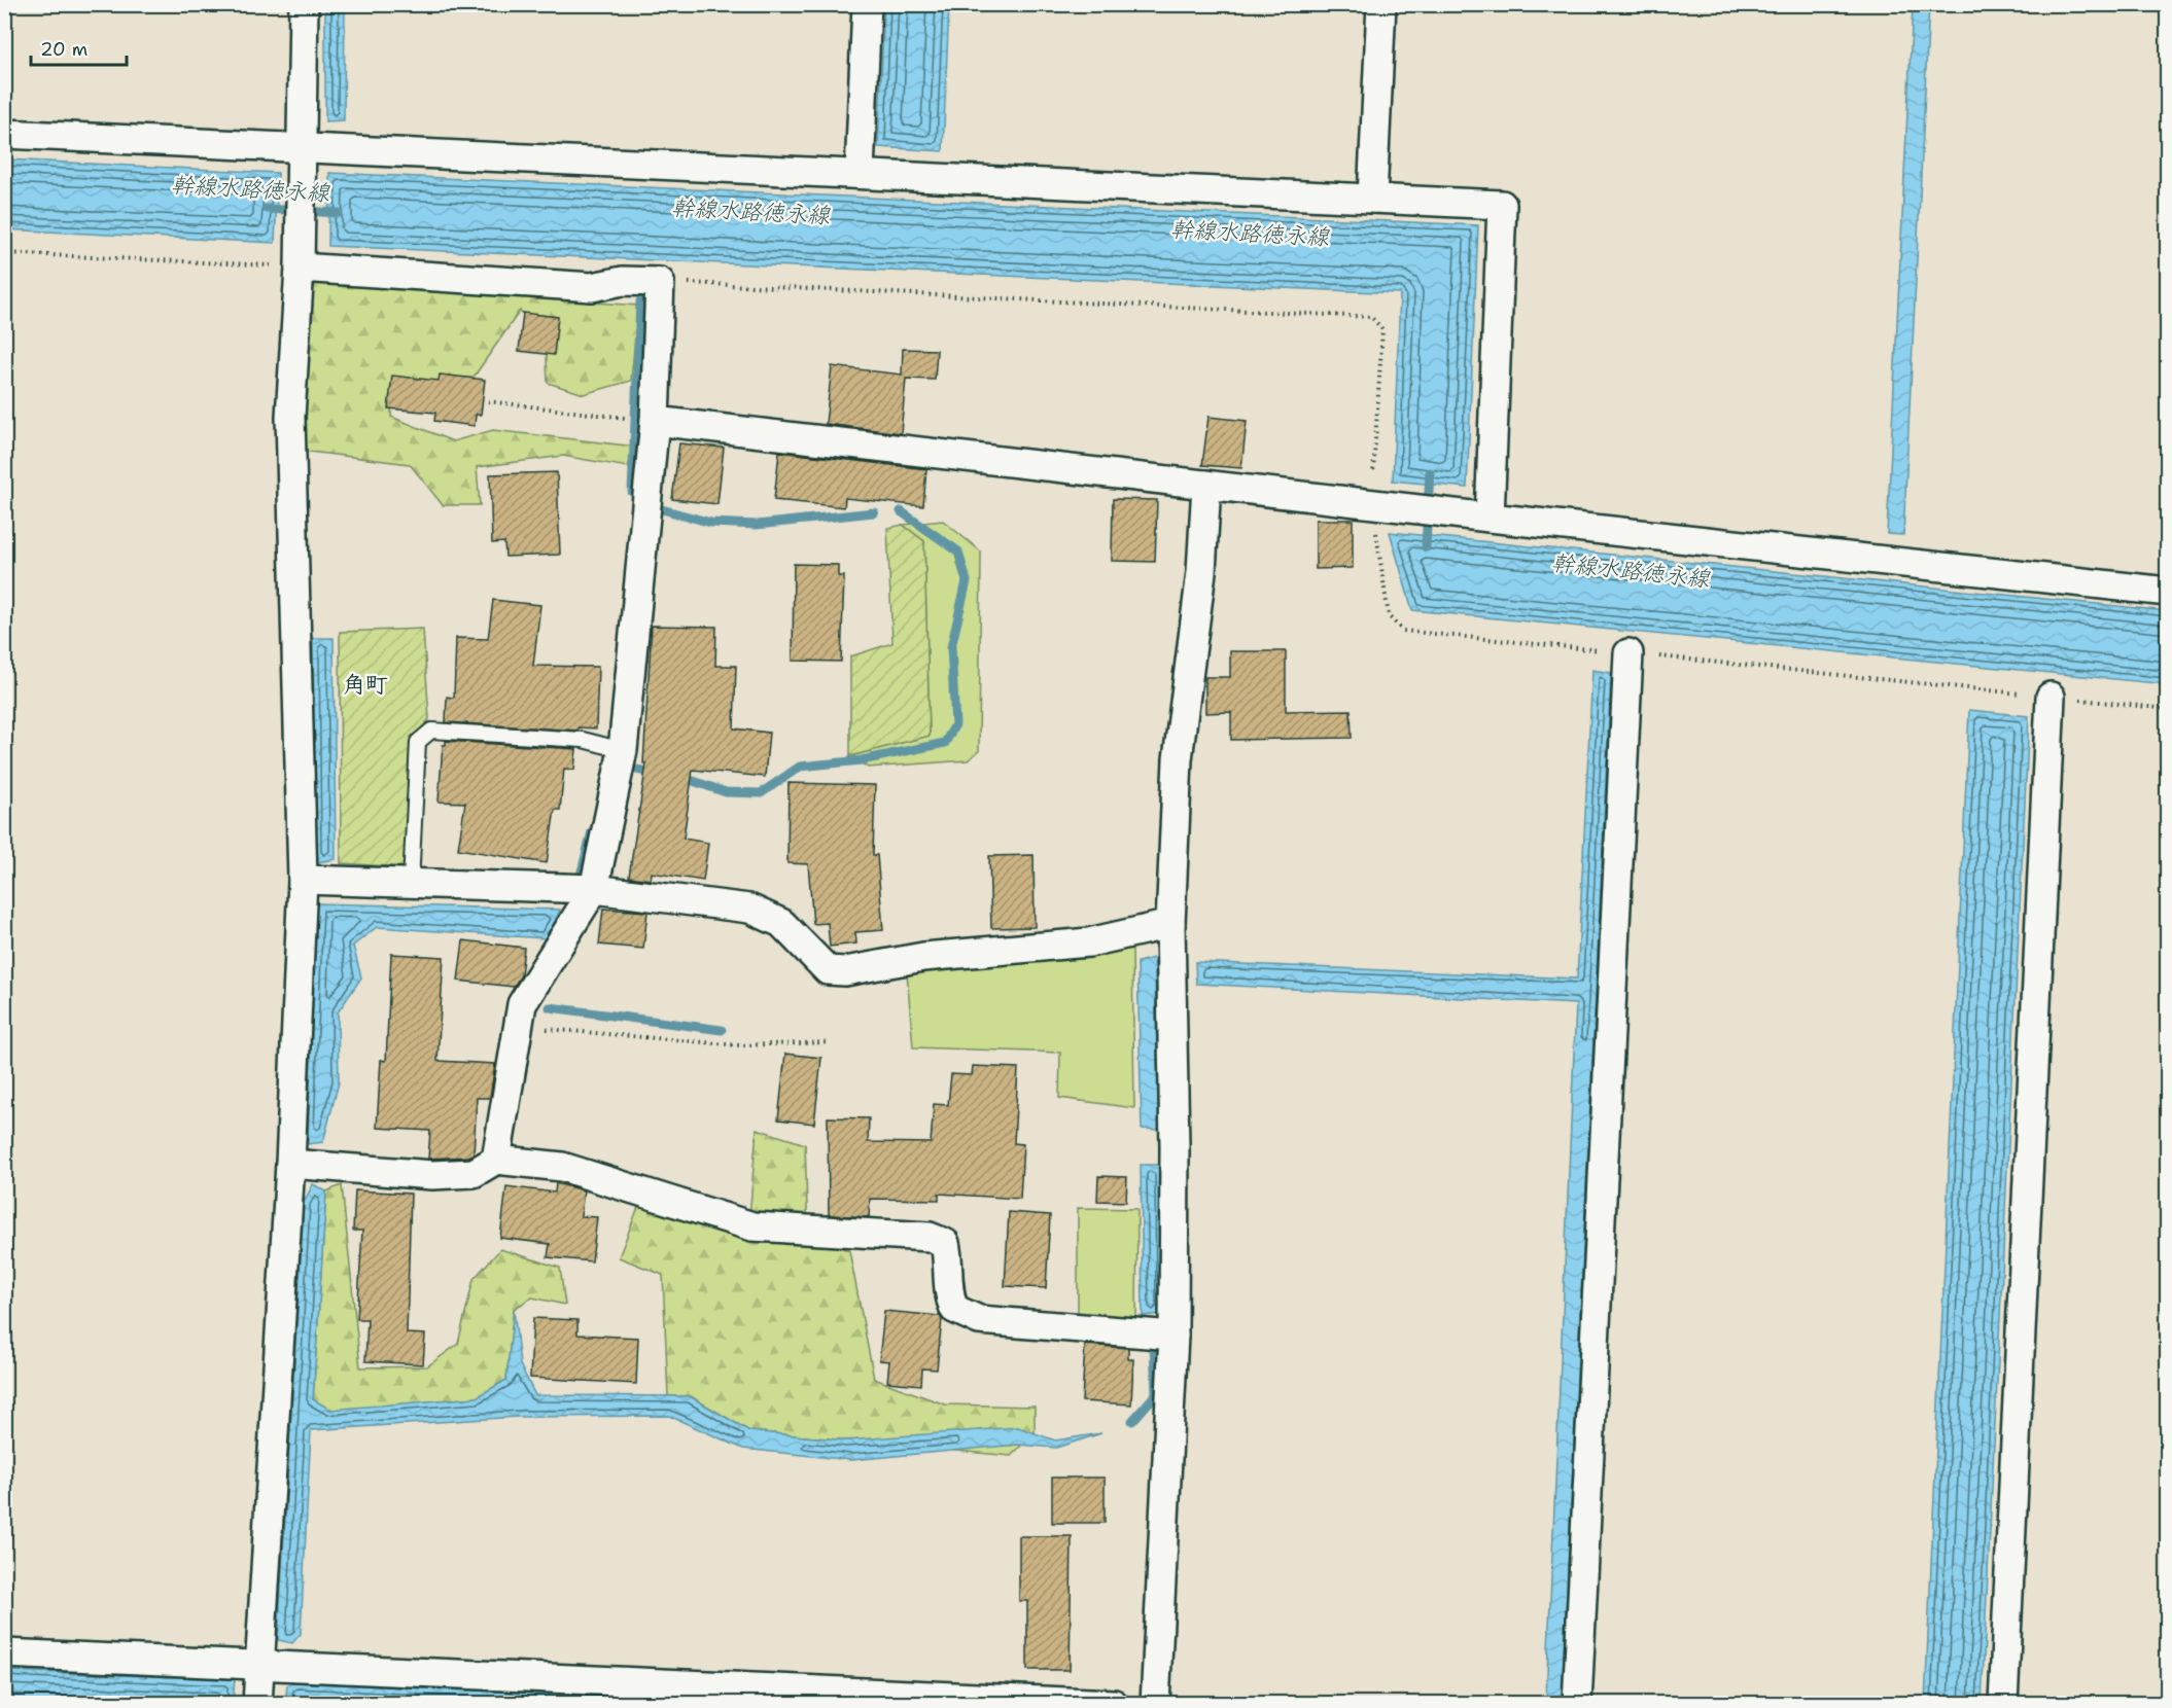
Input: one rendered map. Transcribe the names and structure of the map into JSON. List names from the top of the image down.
{
  "districts": ["角町"],
  "water": ["幹線水路徳永線"],
  "scale_bar": "20 m"
}
